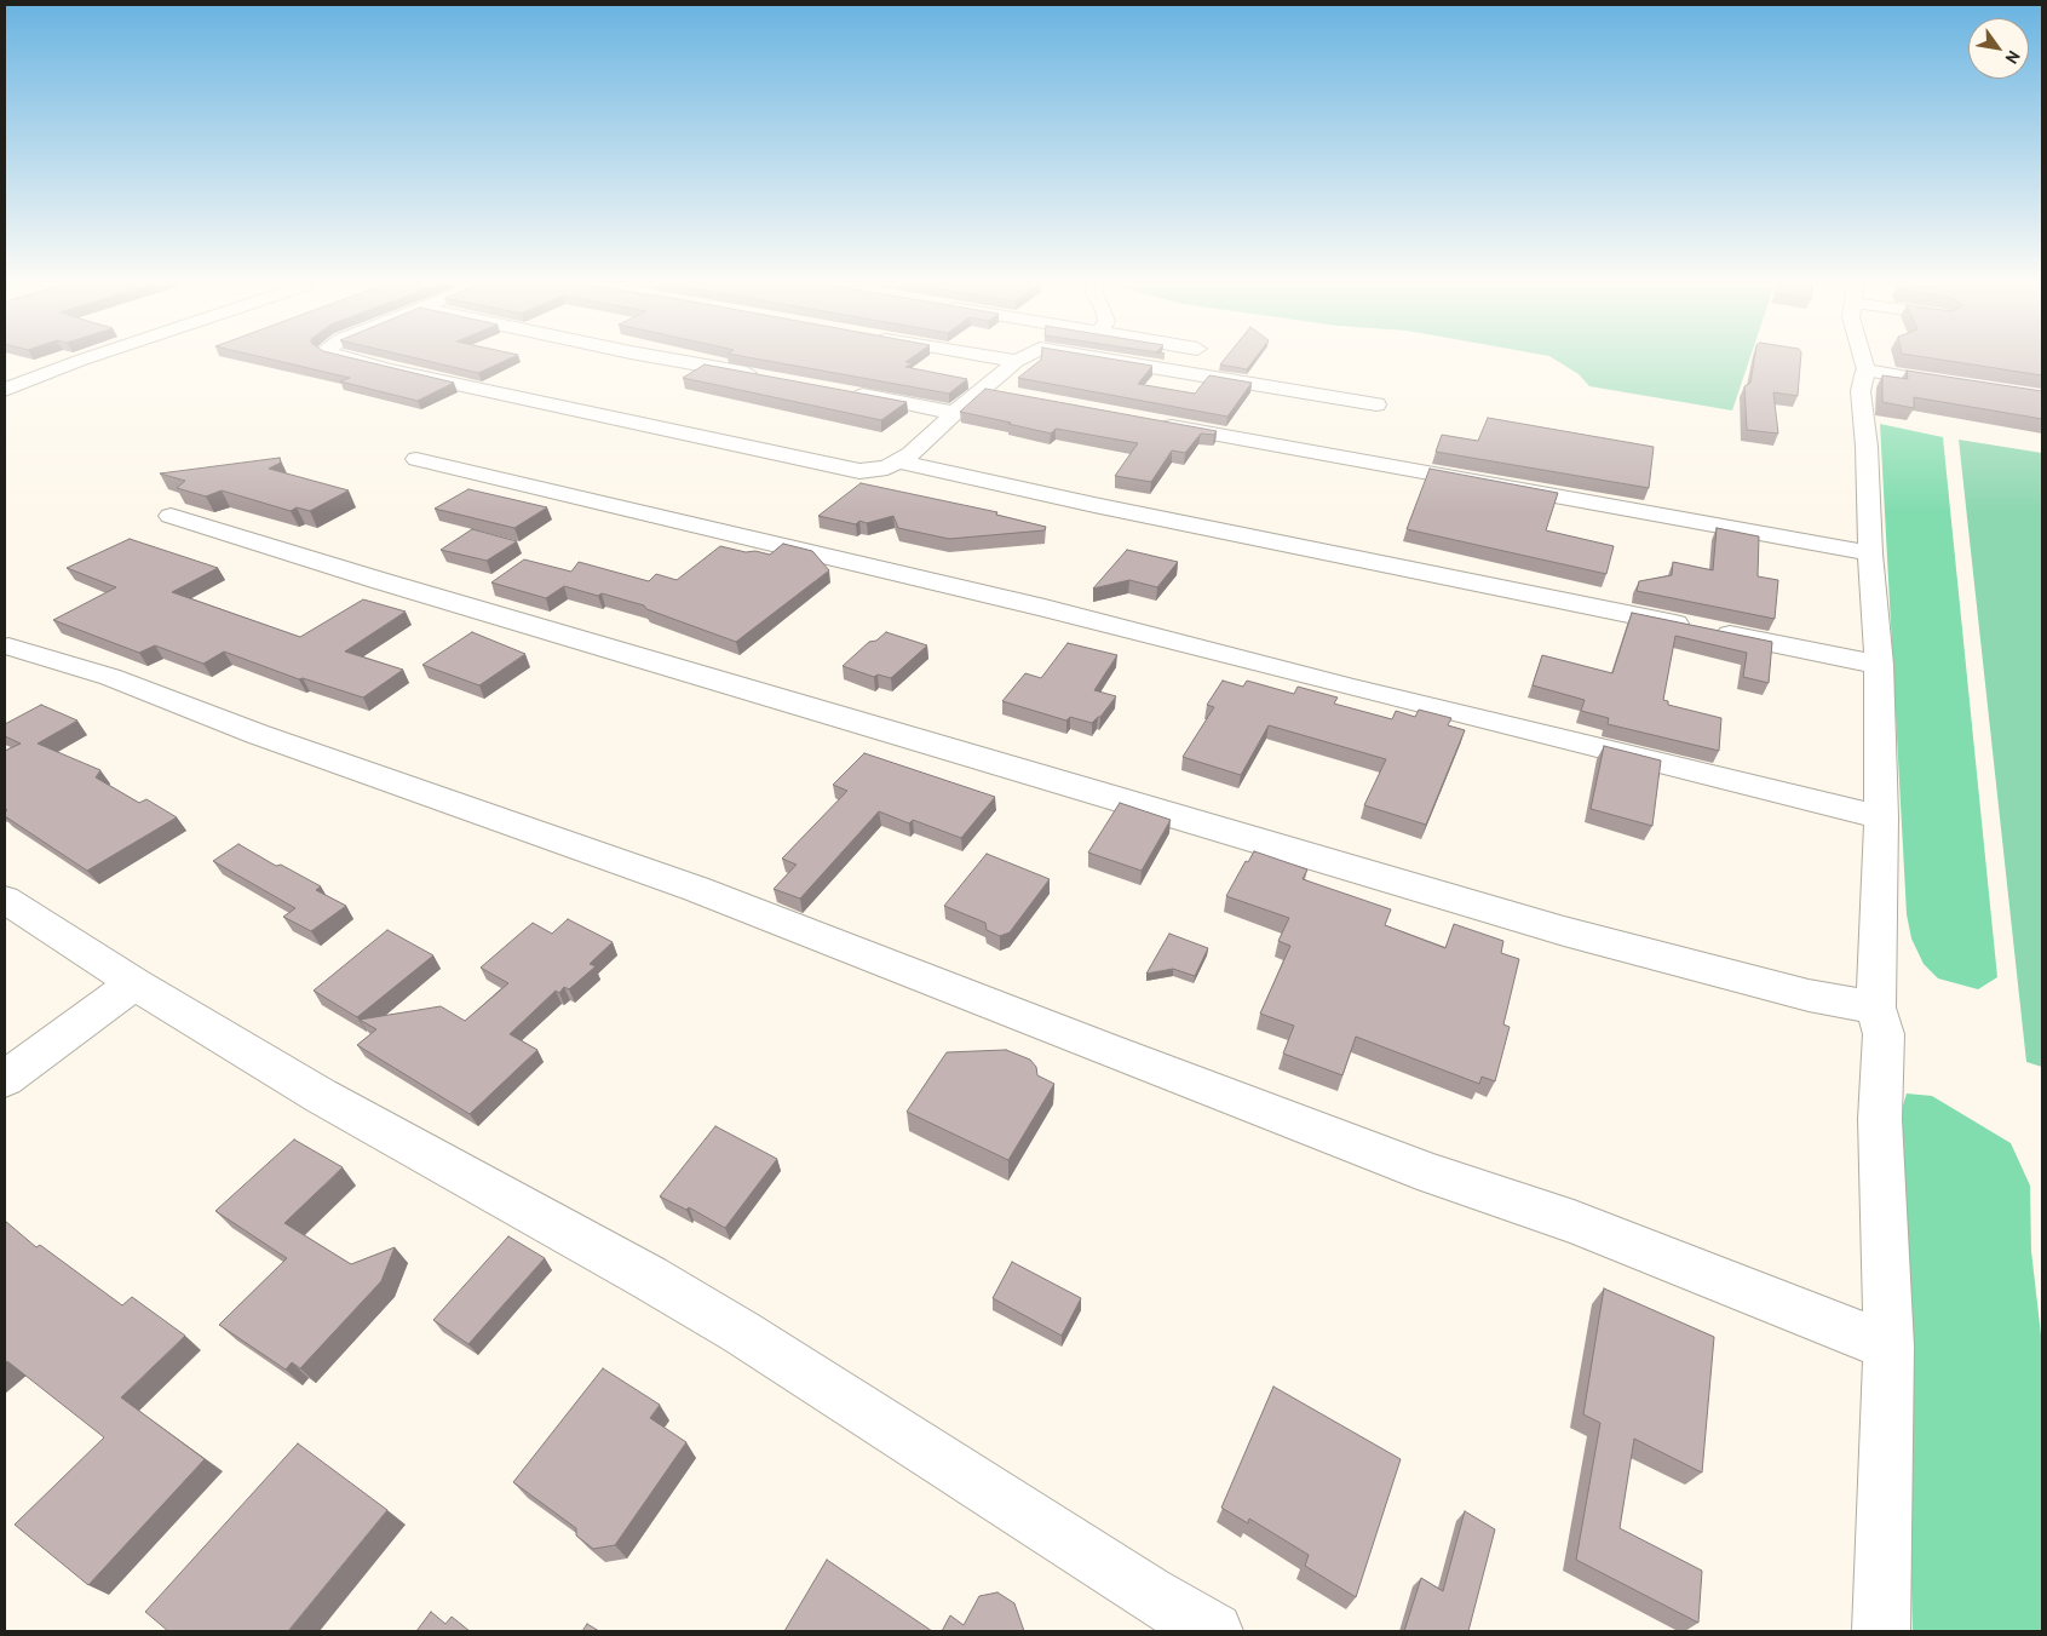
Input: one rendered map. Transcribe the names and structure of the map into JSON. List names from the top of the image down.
{
  "north": "bottom right"
}
